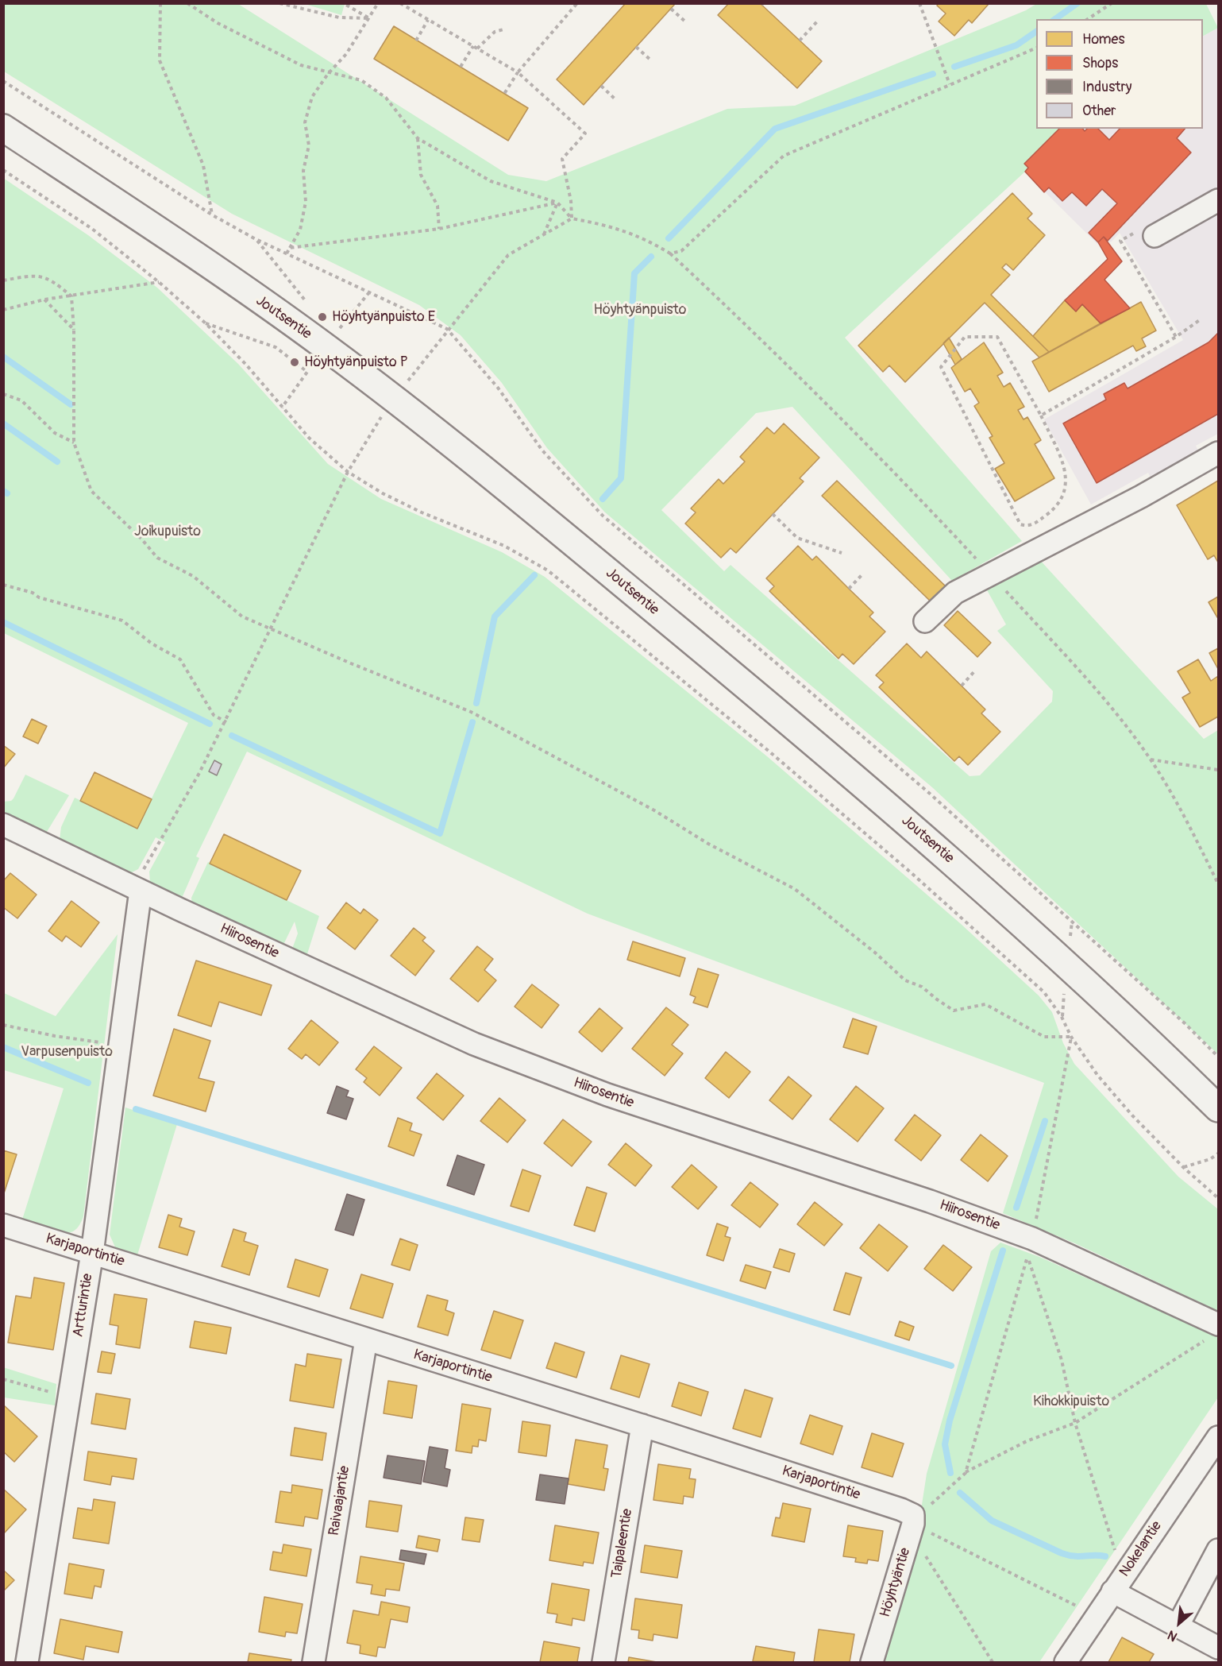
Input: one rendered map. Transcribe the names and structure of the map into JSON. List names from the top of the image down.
{
  "streets": {
    "main road": ["Joutsentie"],
    "street": [
      "Hiirosentie",
      "Karjaportintie",
      "Artturintie",
      "Raivaajantie",
      "Taipaleentie",
      "Nokelantie",
      "Höyhtyäntie"
    ]
  },
  "crossings": [
    ["Hiirosentie", "Artturintie"],
    ["Karjaportintie", "Artturintie"],
    ["Karjaportintie", "Raivaajantie"],
    ["Karjaportintie", "Taipaleentie"],
    ["Karjaportintie", "Höyhtyäntie"]
  ],
  "parks": [
    "Höyhtyänpuisto",
    "Joikupuisto",
    "Varpusenpuisto",
    "Kihokkipuisto"
  ],
  "places": ["Höyhtyänpuisto E", "Höyhtyänpuisto P"],
  "legend": [
    "Homes",
    "Shops",
    "Industry",
    "Other"
  ],
  "north": "bottom left"
}
